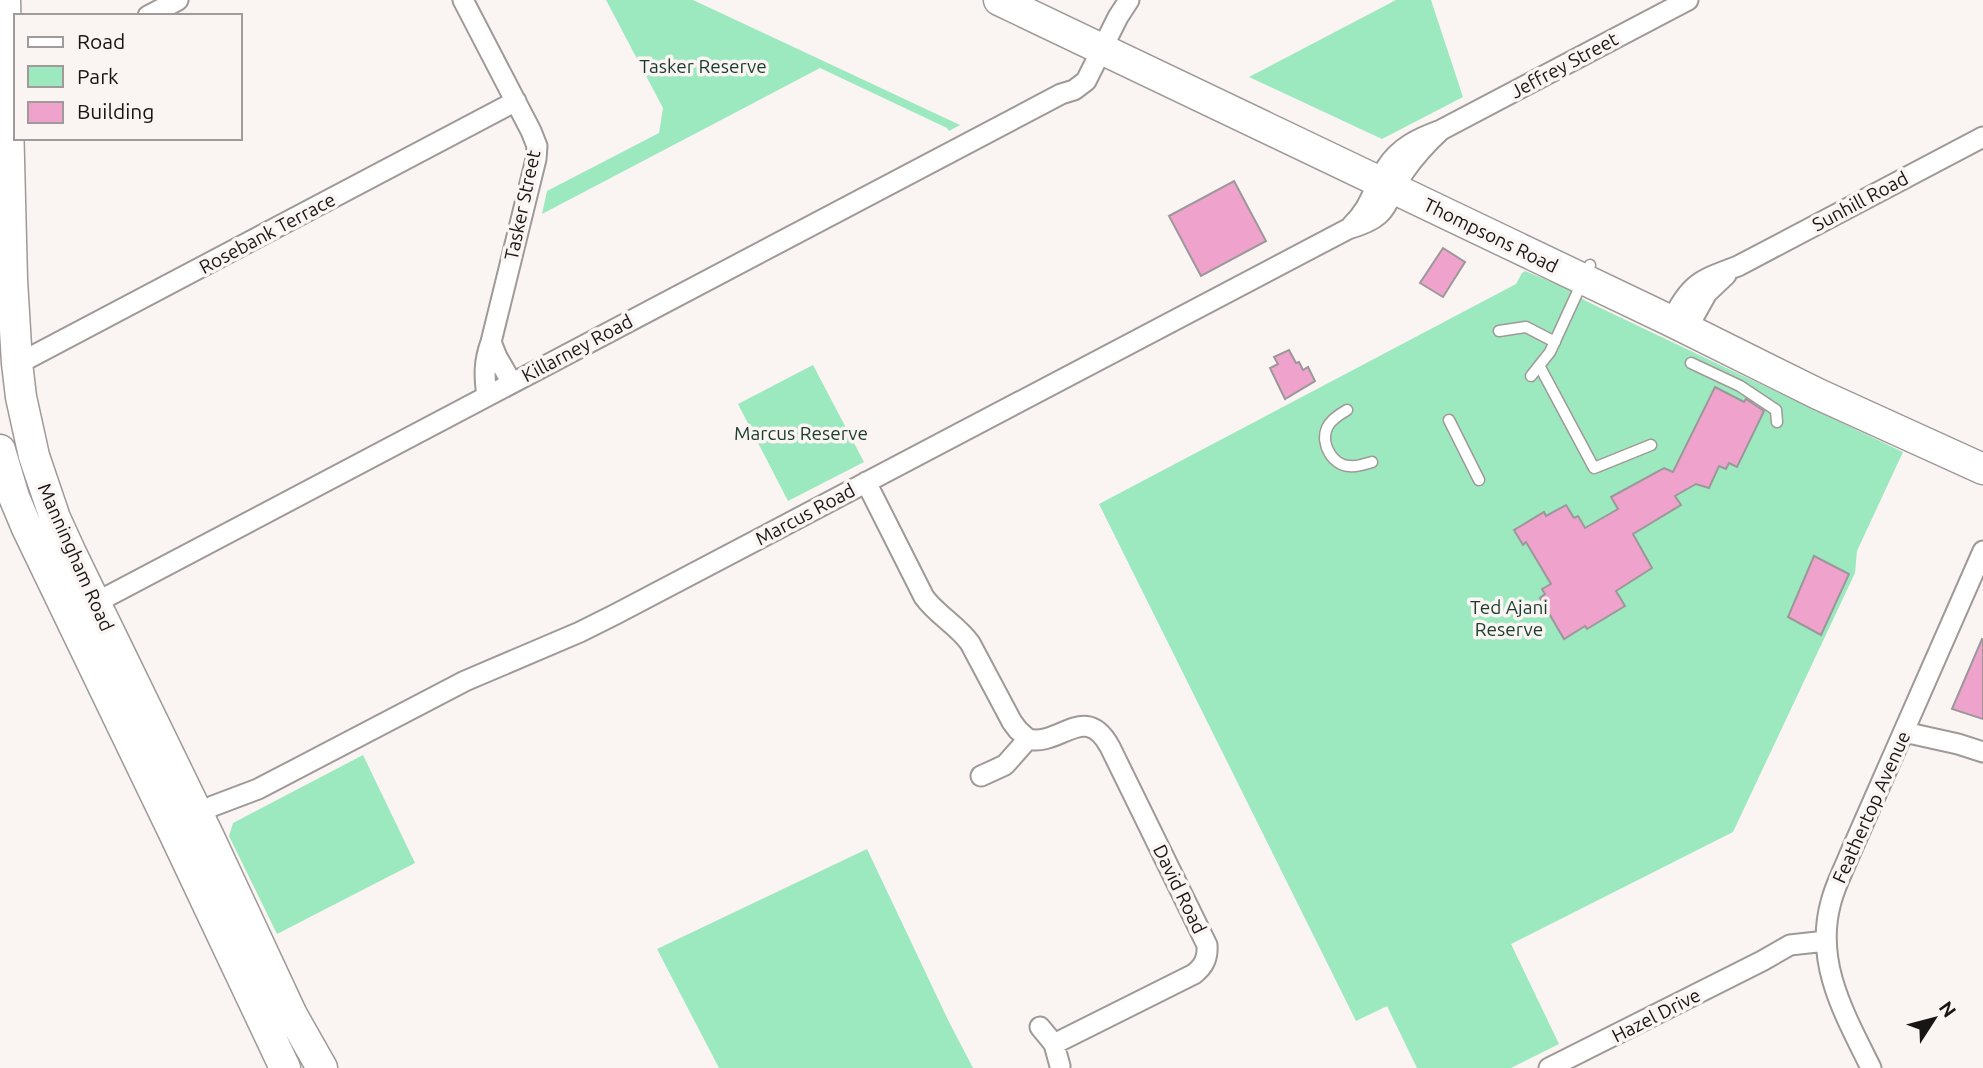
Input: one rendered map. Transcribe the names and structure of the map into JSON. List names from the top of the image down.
{
  "streets": {
    "main road": ["Thompsons Road", "Manningham Road"],
    "street": [
      "Jeffrey Street",
      "Sunhill Road",
      "Tasker Street",
      "Rosebank Terrace",
      "Killarney Road",
      "Marcus Road",
      "Feathertop Avenue",
      "David Road",
      "Hazel Drive"
    ]
  },
  "crossings": [
    ["Jeffrey Street", "Thompsons Road"],
    ["Jeffrey Street", "Marcus Road"],
    ["Sunhill Road", "Thompsons Road"],
    ["Tasker Street", "Rosebank Terrace"],
    ["Tasker Street", "Killarney Road"],
    ["Rosebank Terrace", "Manningham Road"],
    ["Thompsons Road", "Killarney Road"],
    ["Thompsons Road", "Marcus Road"],
    ["Killarney Road", "Manningham Road"],
    ["Marcus Road", "Manningham Road"],
    ["Feathertop Avenue", "Hazel Drive"]
  ],
  "parks": ["Tasker Reserve", "Marcus Reserve", "Ted Ajani Reserve"],
  "legend": ["Road", "Park", "Building"],
  "north": "top right"
}
